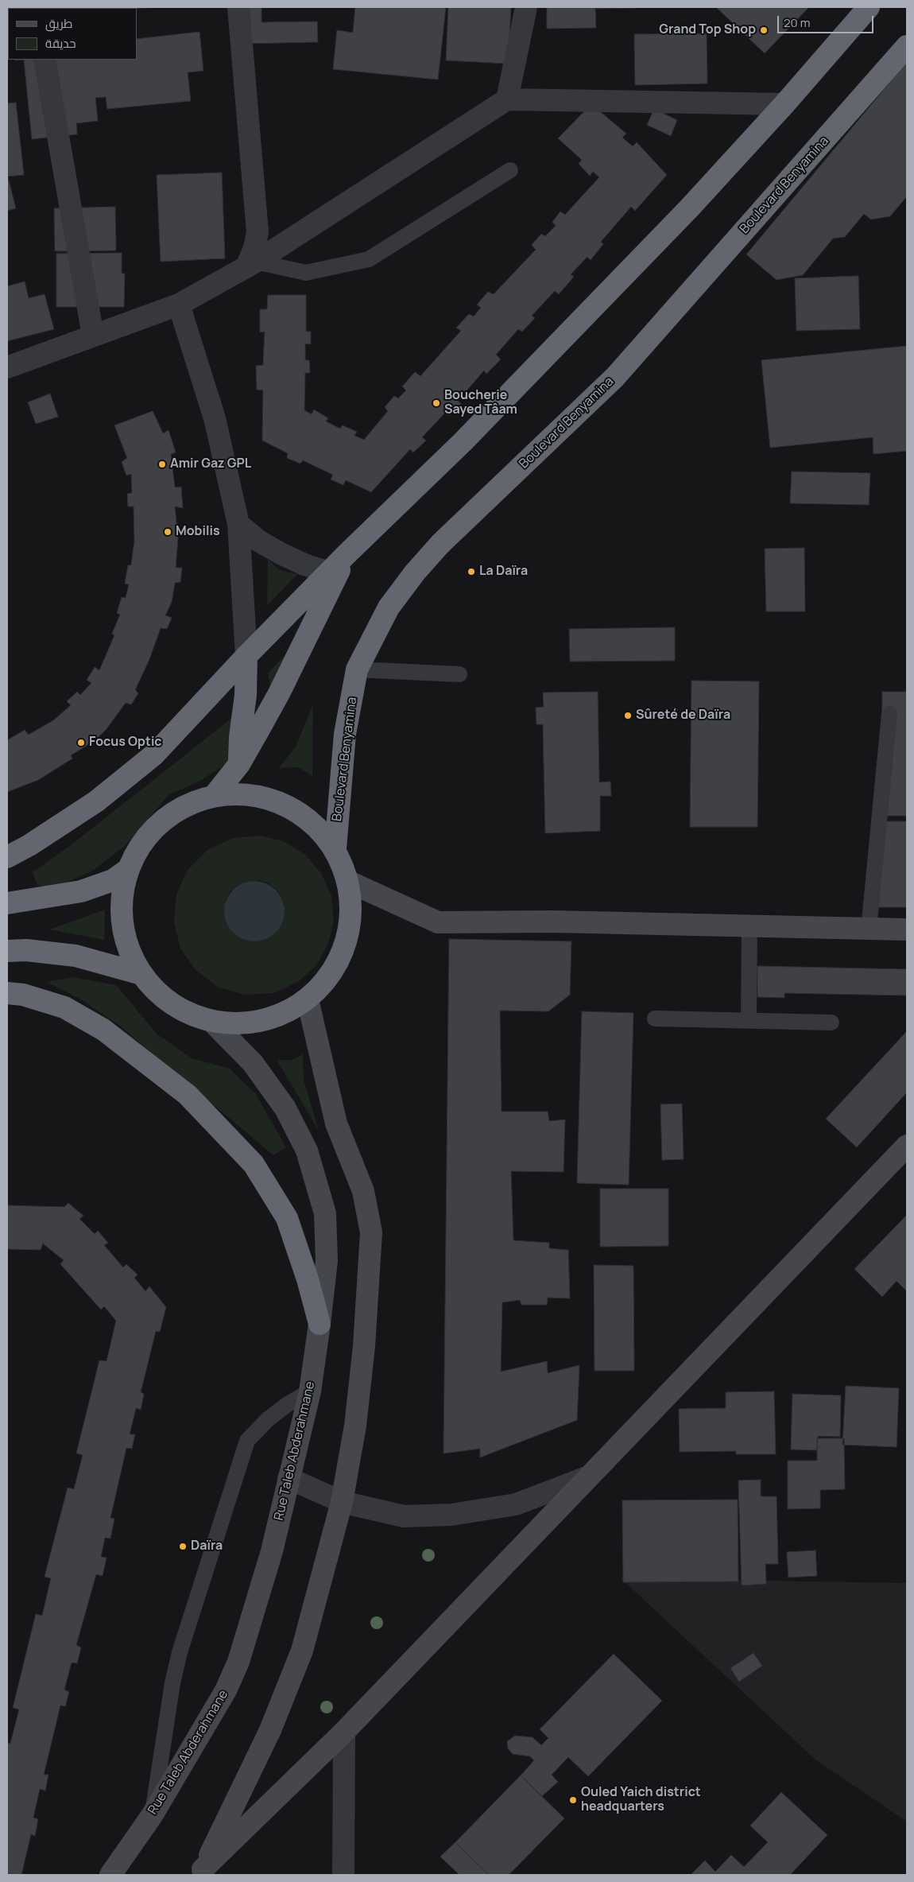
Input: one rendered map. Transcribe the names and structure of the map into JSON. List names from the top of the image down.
{
  "streets": {
    "highway": ["Boulevard Benyamina"],
    "main road": ["Rue Taleb Abderahmane"]
  },
  "places": [
    "Grand Top Shop",
    "Boucherie Sayed Tâam",
    "Amir Gaz GPL",
    "Mobilis",
    "La Daïra",
    "Sûreté de Daïra",
    "Focus Optic",
    "Daïra",
    "Ouled Yaich district headquarters"
  ],
  "legend": ["طريق", "حديقة"],
  "scale_bar": "20 m"
}
